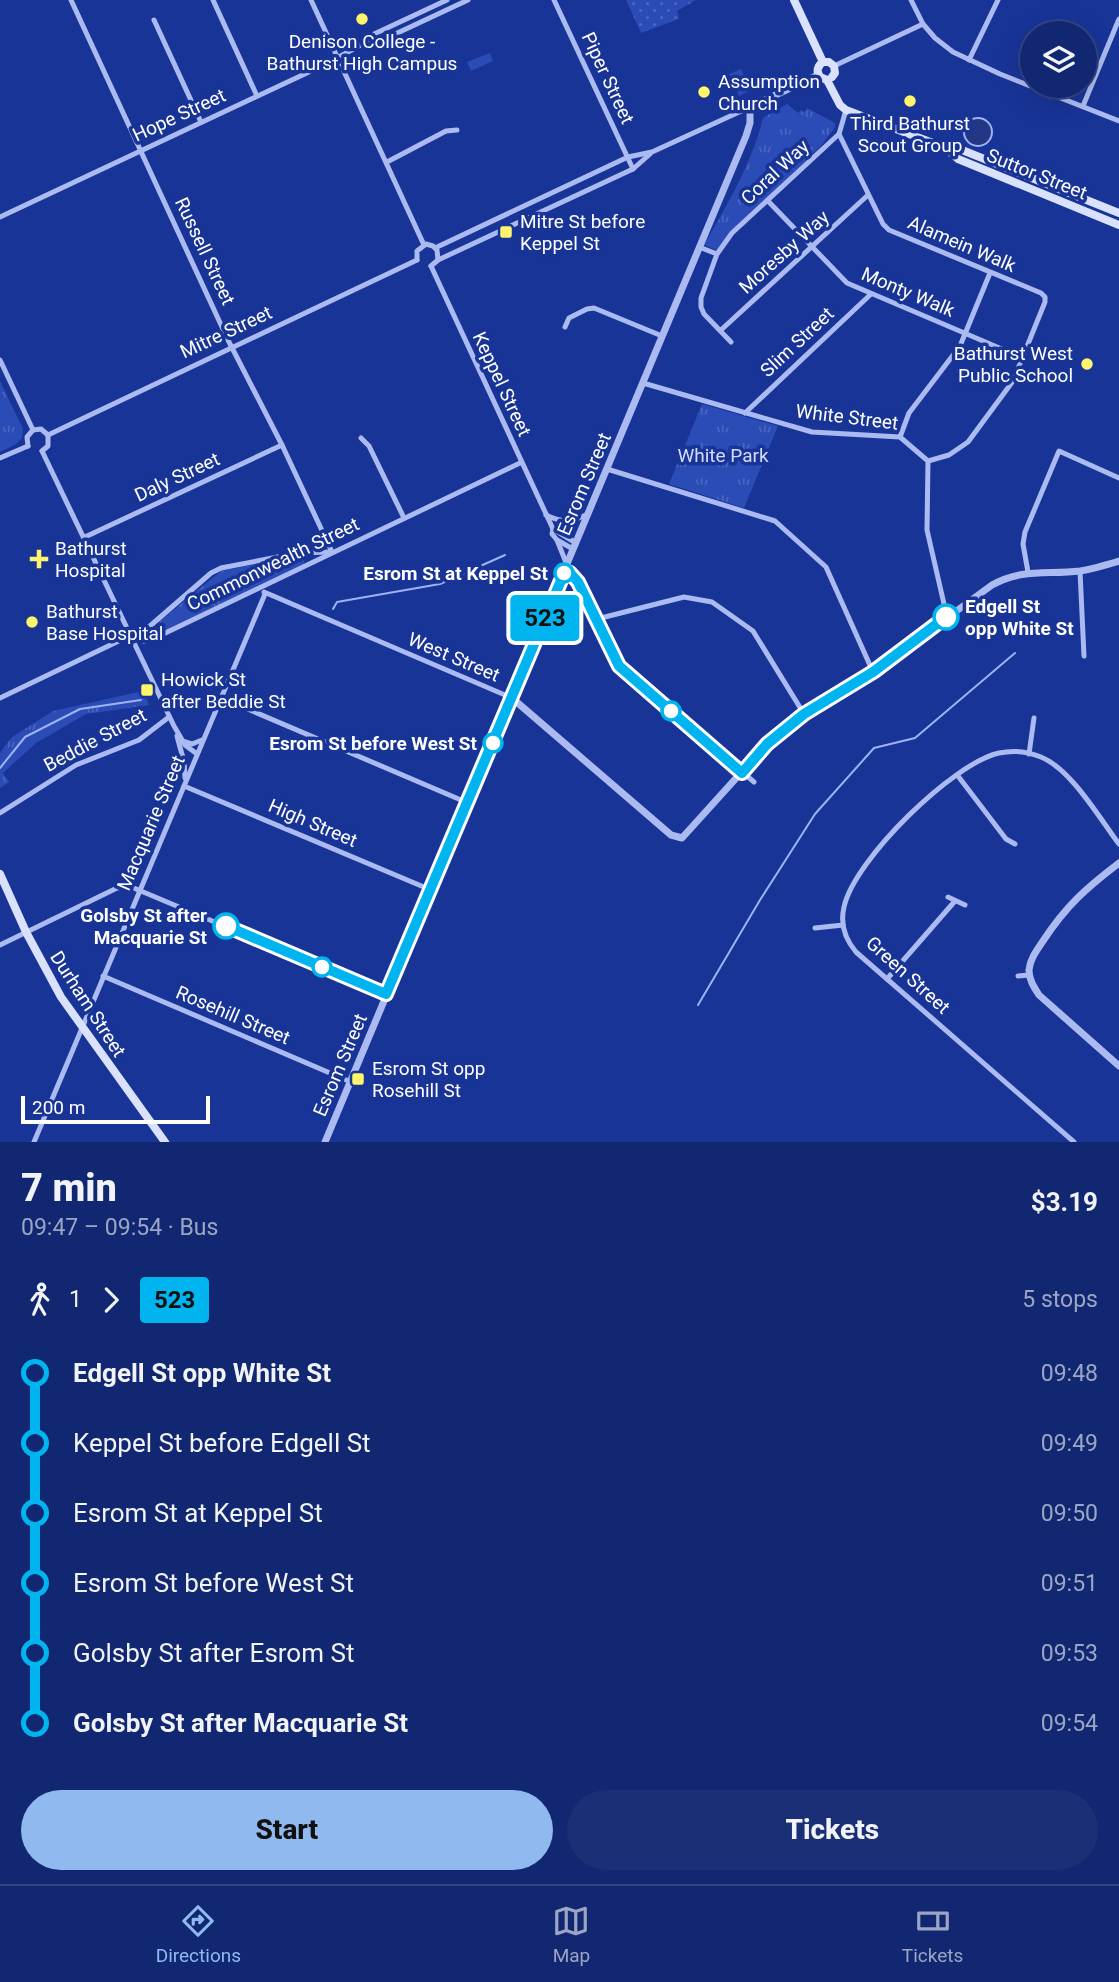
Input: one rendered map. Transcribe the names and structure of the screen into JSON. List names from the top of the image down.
{
  "streets": {
    "main road": ["Suttor Street", "Durham Street"],
    "street": [
      "Piper Street",
      "Hope Street",
      "Coral Way",
      "Alamein Walk",
      "Russell Street",
      "Moresby Way",
      "Monty Walk",
      "Mitre Street",
      "Slim Street",
      "Keppel Street",
      "White Street",
      "Daly Street",
      "Esrom Street",
      "Commonwealth Street",
      "West Street",
      "Beddie Street",
      "Macquarie Street",
      "High Street",
      "Green Street",
      "Rosehill Street"
    ]
  },
  "crossings": [
    ["Hope Street", "Russell Street"],
    ["Coral Way", "Alamein Walk"],
    ["Coral Way", "Moresby Way"],
    ["Coral Way", "Monty Walk"],
    ["Alamein Walk", "Moresby Way"],
    ["Alamein Walk", "Monty Walk"],
    ["Russell Street", "Mitre Street"],
    ["Russell Street", "Daly Street"],
    ["Russell Street", "Commonwealth Street"],
    ["Moresby Way", "Monty Walk"],
    ["Monty Walk", "Slim Street"],
    ["Mitre Street", "Keppel Street"],
    ["Slim Street", "White Street"],
    ["Keppel Street", "Esrom Street"],
    ["Keppel Street", "Commonwealth Street"],
    ["Keppel Street", "West Street"],
    ["White Street", "Esrom Street"],
    ["Esrom Street", "West Street"],
    ["Esrom Street", "High Street"],
    ["Esrom Street", "Rosehill Street"],
    ["Commonwealth Street", "West Street"],
    ["Commonwealth Street", "Macquarie Street"],
    ["West Street", "Macquarie Street"],
    ["Macquarie Street", "High Street"],
    ["Macquarie Street", "Durham Street"],
    ["Macquarie Street", "Rosehill Street"]
  ],
  "parks": ["White Park"],
  "places": {
    "other": [
      "Denison College - Bathurst High Campus",
      "Assumption Church",
      "Third Bathurst Scout Group",
      "Bathurst West Public School",
      "Esrom St at Keppel St",
      "Edgell St opp White St",
      "Bathurst Base Hospital",
      "Esrom St before West St",
      "Golsby St after Macquarie St"
    ],
    "transit": ["Mitre St before Keppel St", "Howick St after Beddie St", "Esrom St opp Rosehill St"],
    "health": ["Bathurst Hospital"]
  },
  "lines": ["bus line 523"],
  "scale_bar": "200 m",
  "page": {
    "on_map": "523",
    "scale": "200 m",
    "heading": ["7 min", "09:47 – 09:54 · Bus", "$3.19"],
    "legs": ["1", "523", "5 stops"],
    "list": [
      {
        "name": "Edgell St opp White St",
        "value": "09:48"
      },
      {
        "name": "Keppel St before Edgell St",
        "value": "09:49"
      },
      {
        "name": "Esrom St at Keppel St",
        "value": "09:50"
      },
      {
        "name": "Esrom St before West St",
        "value": "09:51"
      },
      {
        "name": "Golsby St after Esrom St",
        "value": "09:53"
      },
      {
        "name": "Golsby St after Macquarie St",
        "value": "09:54"
      }
    ],
    "buttons": ["Start", "Tickets"],
    "tabs": ["Directions", "Map", "Tickets"]
  }
}
